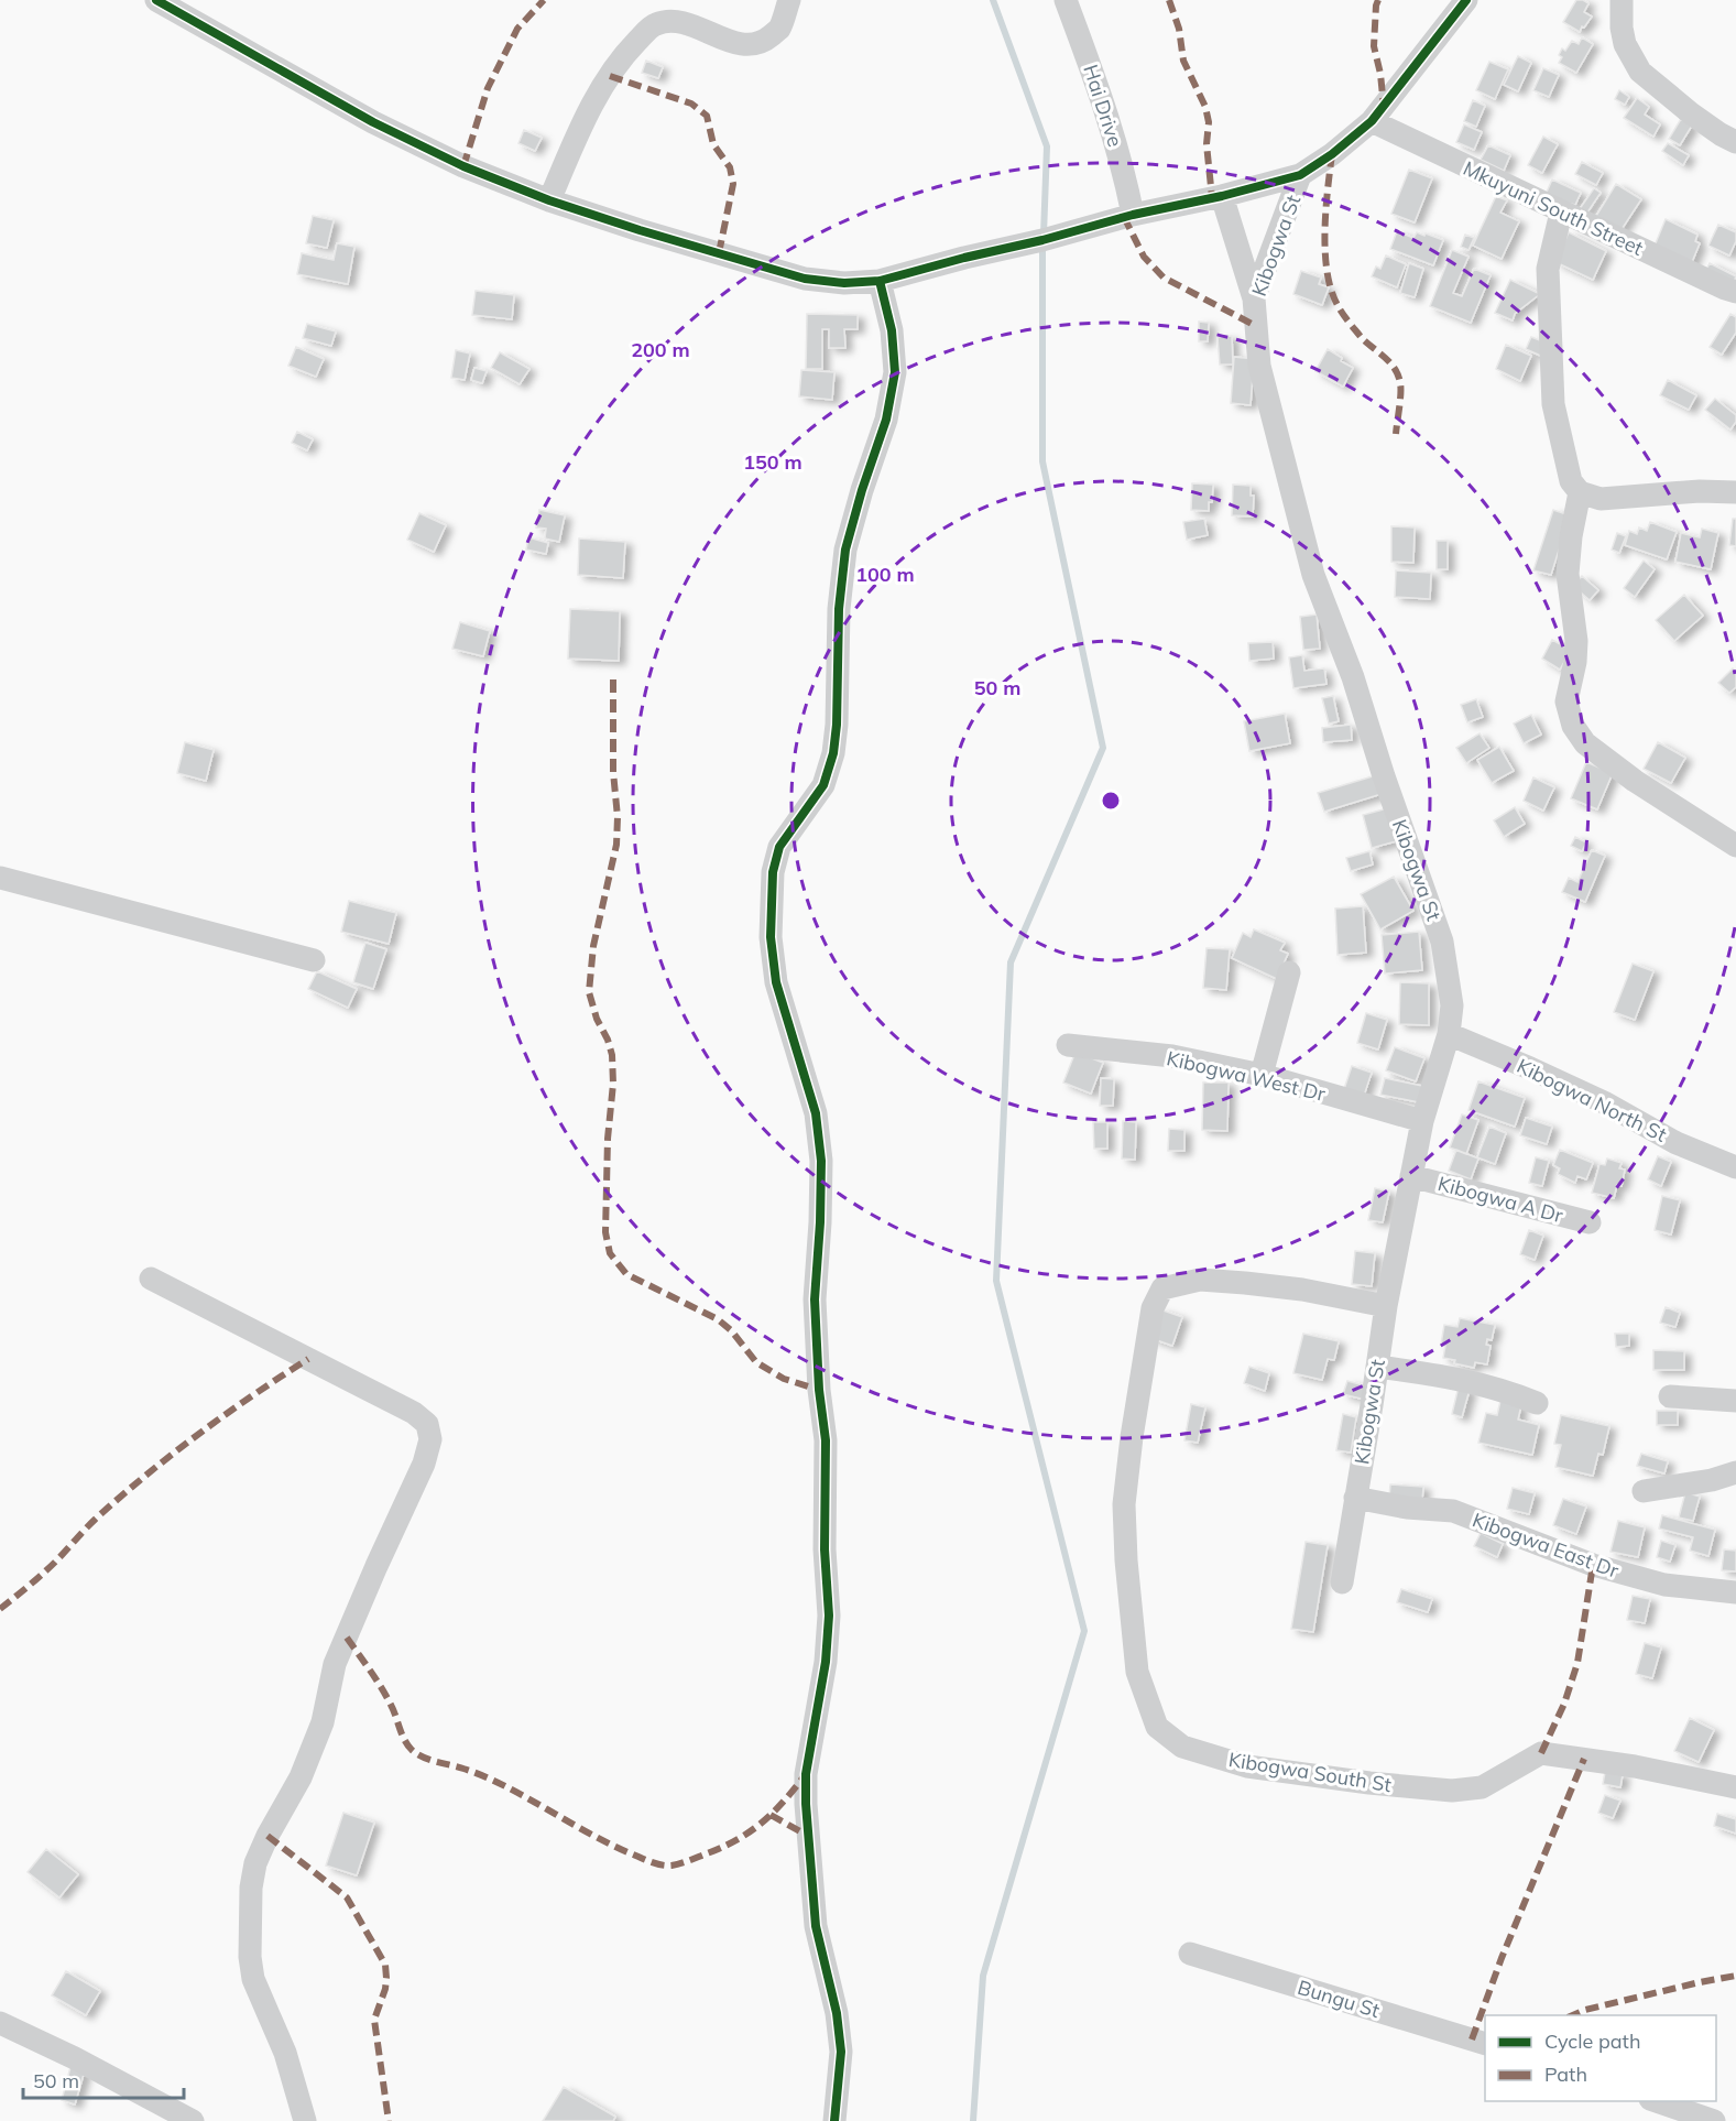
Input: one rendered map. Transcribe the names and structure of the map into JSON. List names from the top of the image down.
{
  "streets": {
    "street": [
      "Hai Drive",
      "Mkuyuni South Street",
      "Kibogwa St",
      "Kibogwa West Dr",
      "Kibogwa North St",
      "Kibogwa A Dr",
      "Kibogwa East Dr",
      "Kibogwa South St",
      "Bungu St"
    ]
  },
  "crossings": [
    ["Kibogwa St", "Kibogwa West Dr"],
    ["Kibogwa St", "Kibogwa North St"],
    ["Kibogwa St", "Kibogwa A Dr"],
    ["Kibogwa St", "Kibogwa East Dr"],
    ["Kibogwa St", "Kibogwa South St"]
  ],
  "legend": ["Cycle path", "Path"],
  "scale_bar": "50 m",
  "rings": [
    "200 m",
    "150 m",
    "100 m",
    "50 m"
  ]
}
